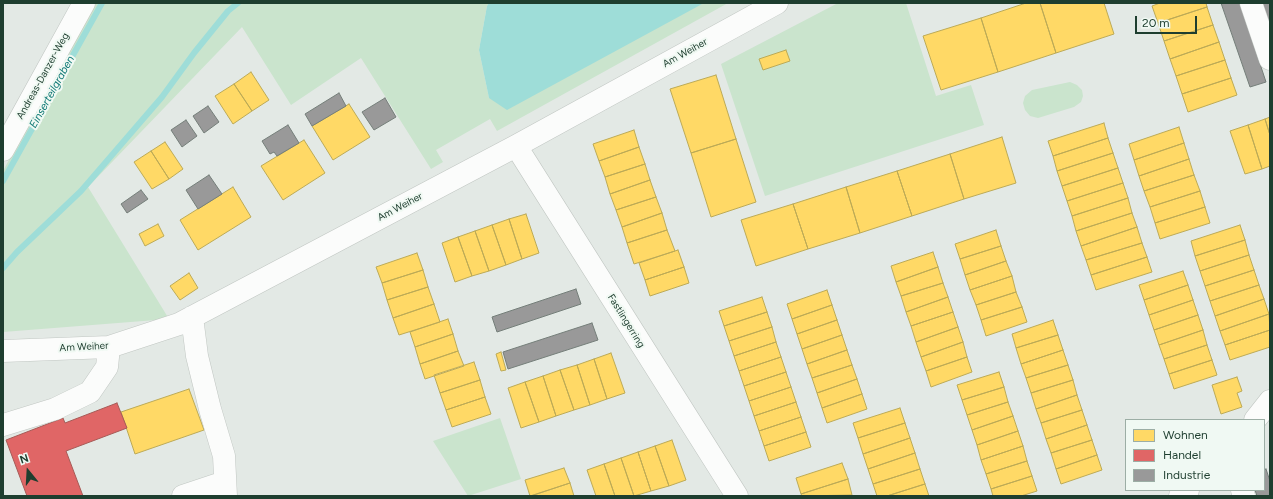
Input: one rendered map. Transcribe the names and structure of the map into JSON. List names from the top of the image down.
{
  "streets": {
    "street": ["Am Weiher", "Andreas-Danzer-Weg", "Fastlingerring"]
  },
  "crossings": [
    ["Am Weiher", "Fastlingerring"]
  ],
  "water": ["Einserteilgraben"],
  "legend": ["Wohnen", "Handel", "Industrie"],
  "scale_bar": "20 m",
  "north": "top"
}
